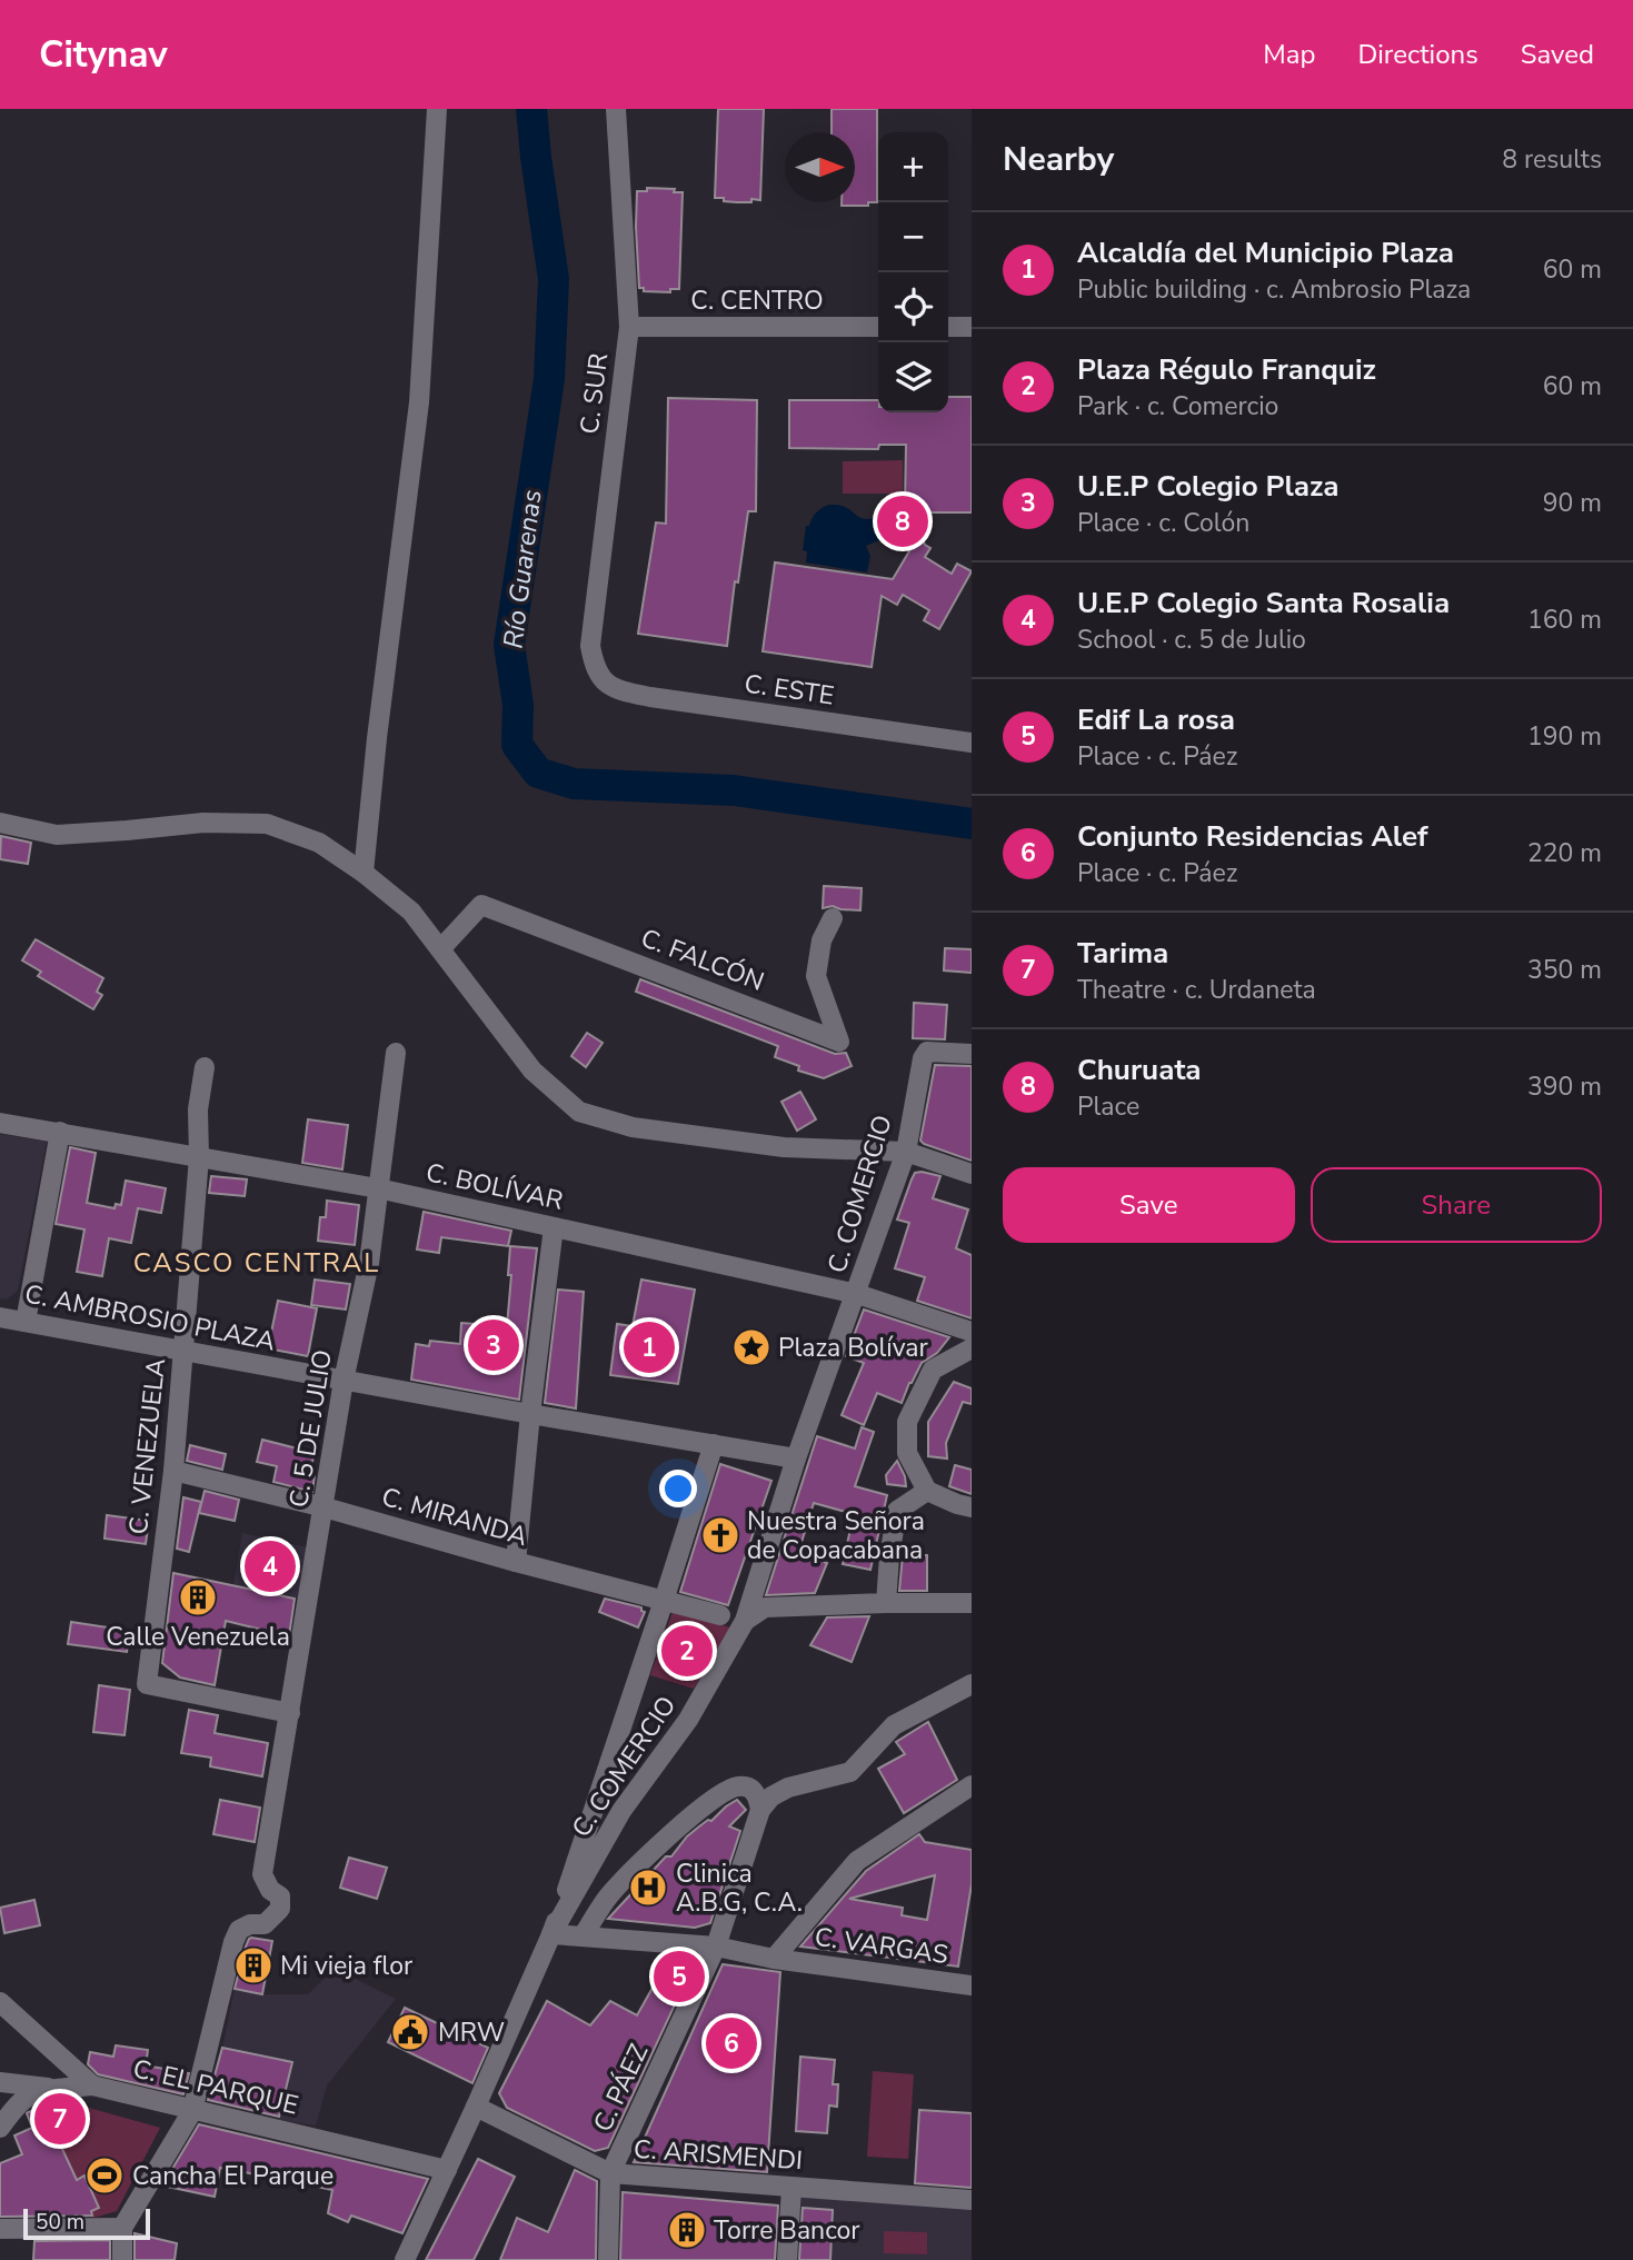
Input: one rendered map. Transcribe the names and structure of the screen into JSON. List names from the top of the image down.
{
  "streets": {
    "street": [
      "C. CENTRO",
      "C. SUR",
      "C. ESTE",
      "C. FALCÓN",
      "C. BOLÍVAR",
      "C. COMERCIO",
      "C. AMBROSIO PLAZA",
      "C. 5 DE JULIO",
      "C. VENEZUELA",
      "C. MIRANDA",
      "C. VARGAS",
      "C. EL PARQUE",
      "C. PÁEZ",
      "C. ARISMENDI"
    ]
  },
  "crossings": [
    ["C. CENTRO", "C. SUR"],
    ["C. SUR", "C. ESTE"],
    ["C. BOLÍVAR", "C. COMERCIO"],
    ["C. BOLÍVAR", "C. 5 DE JULIO"],
    ["C. BOLÍVAR", "C. VENEZUELA"],
    ["C. COMERCIO", "C. AMBROSIO PLAZA"],
    ["C. COMERCIO", "C. VARGAS"],
    ["C. COMERCIO", "C. EL PARQUE"],
    ["C. COMERCIO", "C. ARISMENDI"],
    ["C. AMBROSIO PLAZA", "C. 5 DE JULIO"],
    ["C. AMBROSIO PLAZA", "C. VENEZUELA"],
    ["C. 5 DE JULIO", "C. VENEZUELA"],
    ["C. 5 DE JULIO", "C. MIRANDA"],
    ["C. 5 DE JULIO", "C. EL PARQUE"],
    ["C. VENEZUELA", "C. MIRANDA"],
    ["C. VARGAS", "C. PÁEZ"],
    ["C. PÁEZ", "C. ARISMENDI"]
  ],
  "districts": ["CASCO CENTRAL"],
  "water": ["Río Guarenas"],
  "places": {
    "place": ["Plaza Bolívar"],
    "church": ["Nuestra Señora de Copacabana"],
    "building": ["Calle Venezuela", "Mi vieja flor", "Torre Bancor"],
    "hospital": ["Clinica A.B.G, C.A."],
    "public building": ["MRW"],
    "sports": ["Cancha El Parque"]
  },
  "scale_bar": "50 m",
  "north": "right",
  "page": {
    "header": "Citynav",
    "nav": ["Map", "Directions", "Saved"],
    "heading": ["Nearby", "8 results"],
    "map_buttons": ["+", "−"],
    "list": [
      {
        "mark": "1",
        "name": "Alcaldía del Municipio Plaza",
        "note": "Public building · c. Ambrosio Plaza",
        "value": "60 m"
      },
      {
        "mark": "2",
        "name": "Plaza Régulo Franquiz",
        "note": "Park · c. Comercio",
        "value": "60 m"
      },
      {
        "mark": "3",
        "name": "U.E.P Colegio Plaza",
        "note": "Place · c. Colón",
        "value": "90 m"
      },
      {
        "mark": "4",
        "name": "U.E.P Colegio Santa Rosalia",
        "note": "School · c. 5 de Julio",
        "value": "160 m"
      },
      {
        "mark": "5",
        "name": "Edif La rosa",
        "note": "Place · c. Páez",
        "value": "190 m"
      },
      {
        "mark": "6",
        "name": "Conjunto Residencias Alef",
        "note": "Place · c. Páez",
        "value": "220 m"
      },
      {
        "mark": "7",
        "name": "Tarima",
        "note": "Theatre · c. Urdaneta",
        "value": "350 m"
      },
      {
        "mark": "8",
        "name": "Churuata",
        "note": "Place",
        "value": "390 m"
      }
    ],
    "pins": [
      "8",
      "3",
      "1",
      "4",
      "2",
      "5",
      "6",
      "7"
    ],
    "buttons": ["Save", "Share"],
    "scale": "50 m"
  }
}
